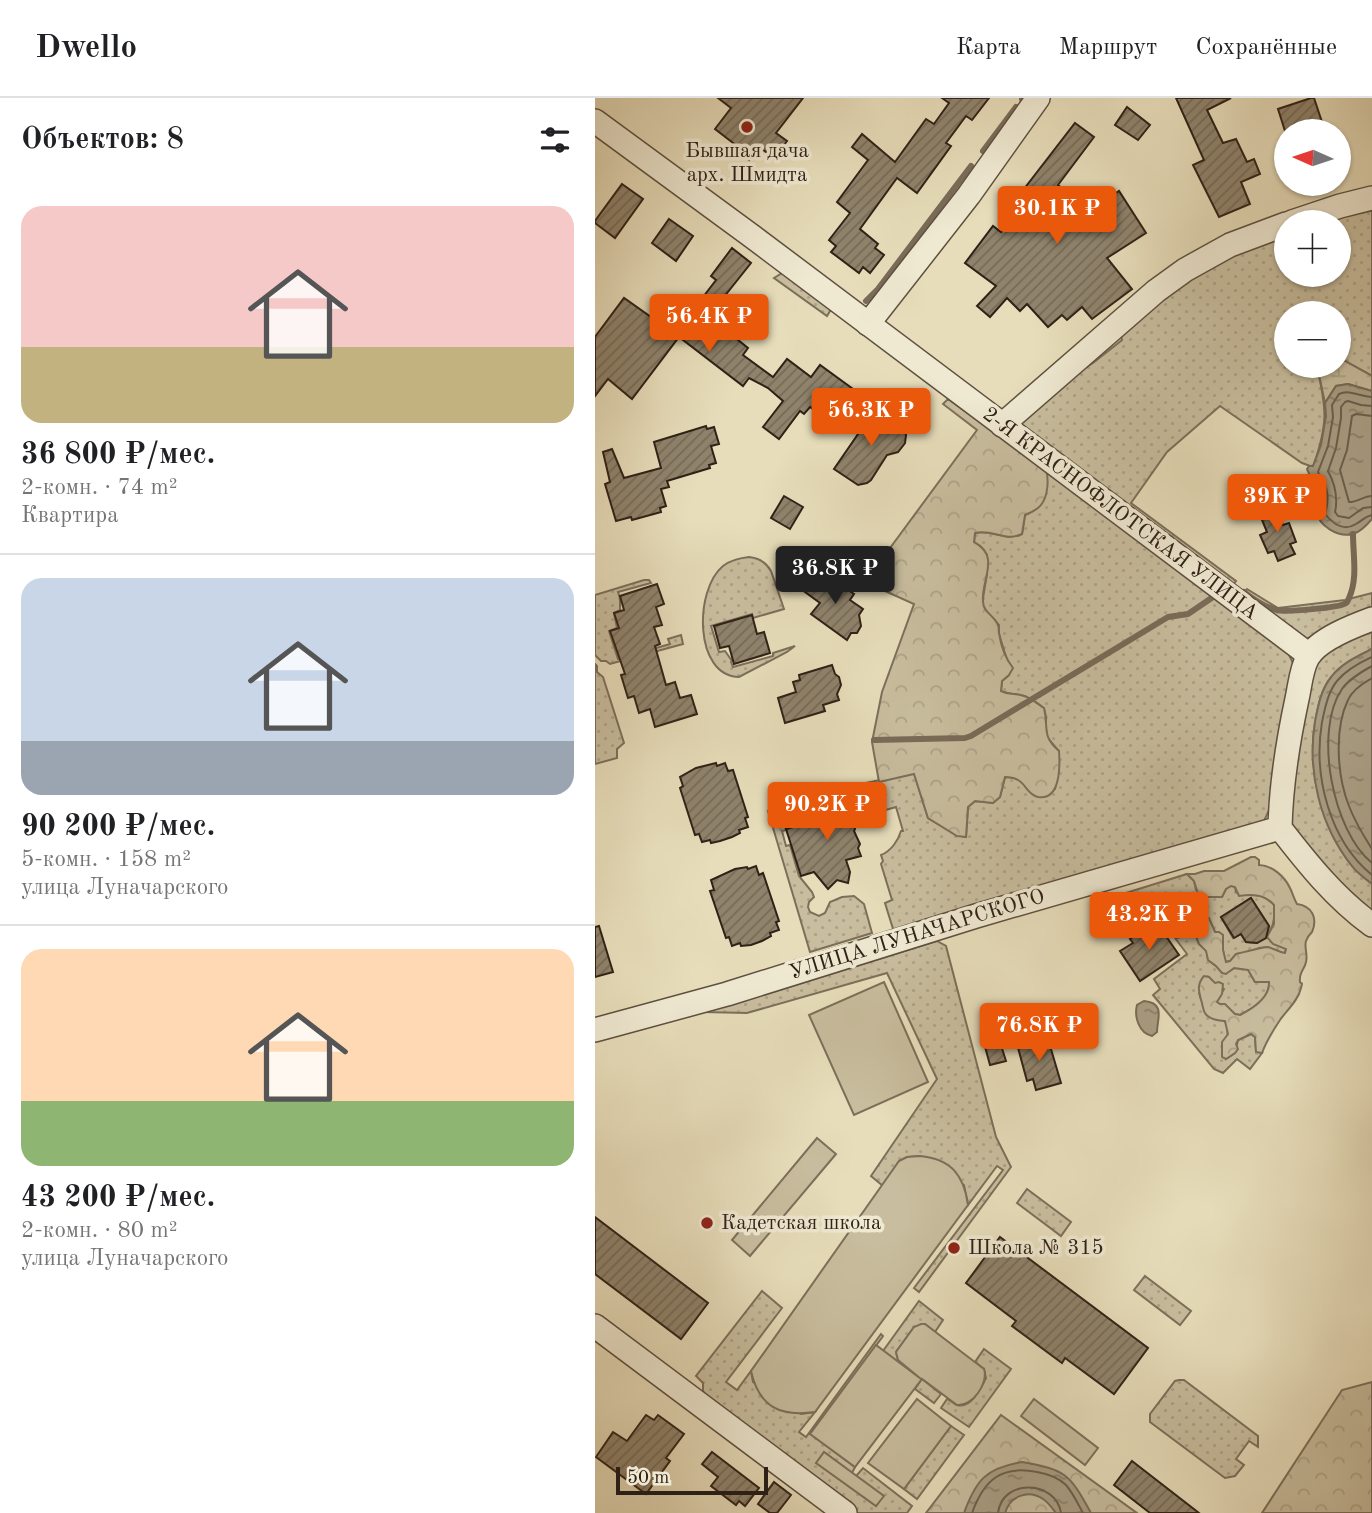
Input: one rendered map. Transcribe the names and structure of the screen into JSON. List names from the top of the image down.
{
  "streets": {
    "street": ["2-Я КРАСНОФЛОТСКАЯ УЛИЦА", "УЛИЦА ЛУНАЧАРСКОГО"]
  },
  "places": ["Бывшая дача арх. Шмидта", "Кадетская школа", "Школа № 315"],
  "scale_bar": "50 m",
  "north": "left",
  "page": {
    "header": "Dwello",
    "nav": ["Карта", "Маршрут", "Сохранённые"],
    "heading": "Объектов: 8",
    "map_buttons": ["+", "−"],
    "list": [
      {
        "name": "36 800 ₽/мес.",
        "note": "2-комн. · 74 m² · Квартира"
      },
      {
        "name": "90 200 ₽/мес.",
        "note": "5-комн. · 158 m² · улица Луначарского"
      },
      {
        "name": "43 200 ₽/мес.",
        "note": "2-комн. · 80 m² · улица Луначарского"
      }
    ],
    "price": [
      "30.1K ₽",
      "56.4K ₽",
      "56.3K ₽",
      "39K ₽",
      "36.8K ₽",
      "90.2K ₽",
      "43.2K ₽",
      "76.8K ₽"
    ],
    "scale": "50 m"
  }
}
